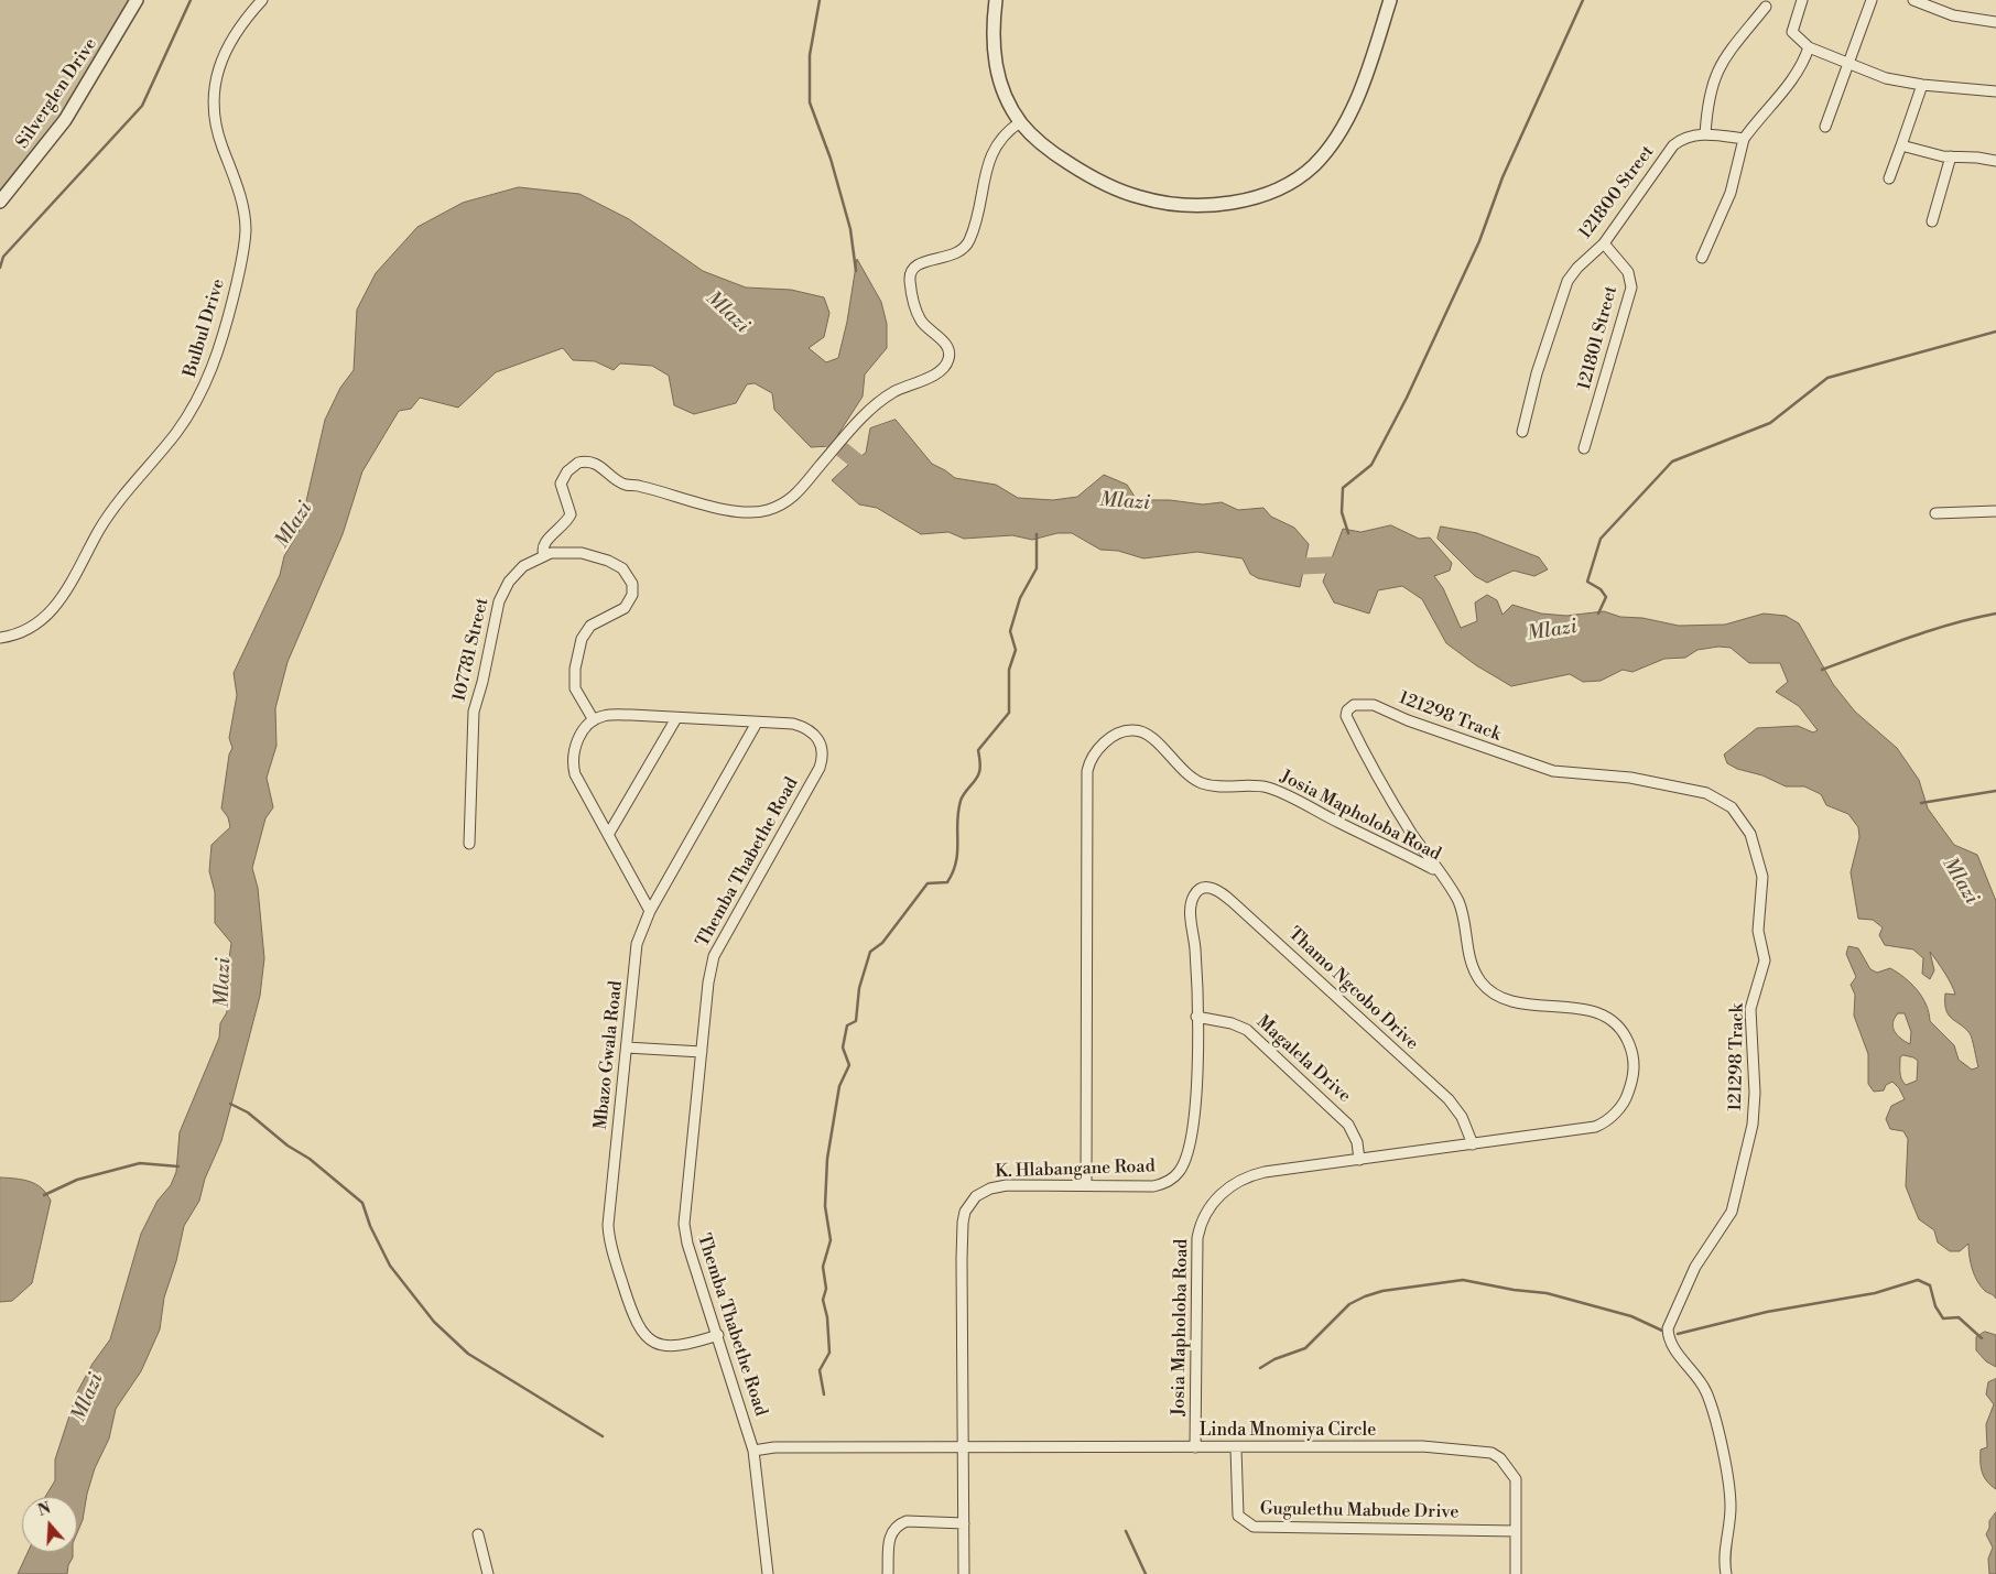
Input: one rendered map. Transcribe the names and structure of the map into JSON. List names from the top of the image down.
{
  "streets": {
    "street": [
      "Silverglen Drive",
      "121800 Street",
      "Bulbul Drive",
      "121801 Street",
      "107781 Street",
      "121298 Track",
      "Josia Mapholoba Road",
      "Themba Thabethe Road",
      "Thamo Ngcobo Drive",
      "Mbazo Gwala Road",
      "Magalela Drive",
      "K. Hlabangane Road",
      "Linda Mnomiya Circle",
      "Gugulethu Mabude Drive"
    ]
  },
  "crossings": [
    ["121800 Street", "121801 Street"],
    ["107781 Street", "Themba Thabethe Road"],
    ["121298 Track", "Josia Mapholoba Road"],
    ["Josia Mapholoba Road", "Thamo Ngcobo Drive"],
    ["Josia Mapholoba Road", "Magalela Drive"],
    ["Josia Mapholoba Road", "K. Hlabangane Road"],
    ["Josia Mapholoba Road", "Linda Mnomiya Circle"],
    ["Themba Thabethe Road", "Mbazo Gwala Road"],
    ["Themba Thabethe Road", "Linda Mnomiya Circle"],
    ["Thamo Ngcobo Drive", "K. Hlabangane Road"],
    ["Magalela Drive", "K. Hlabangane Road"],
    ["K. Hlabangane Road", "Linda Mnomiya Circle"],
    ["Linda Mnomiya Circle", "Gugulethu Mabude Drive"]
  ],
  "water": ["Mlazi"],
  "north": "top"
}
